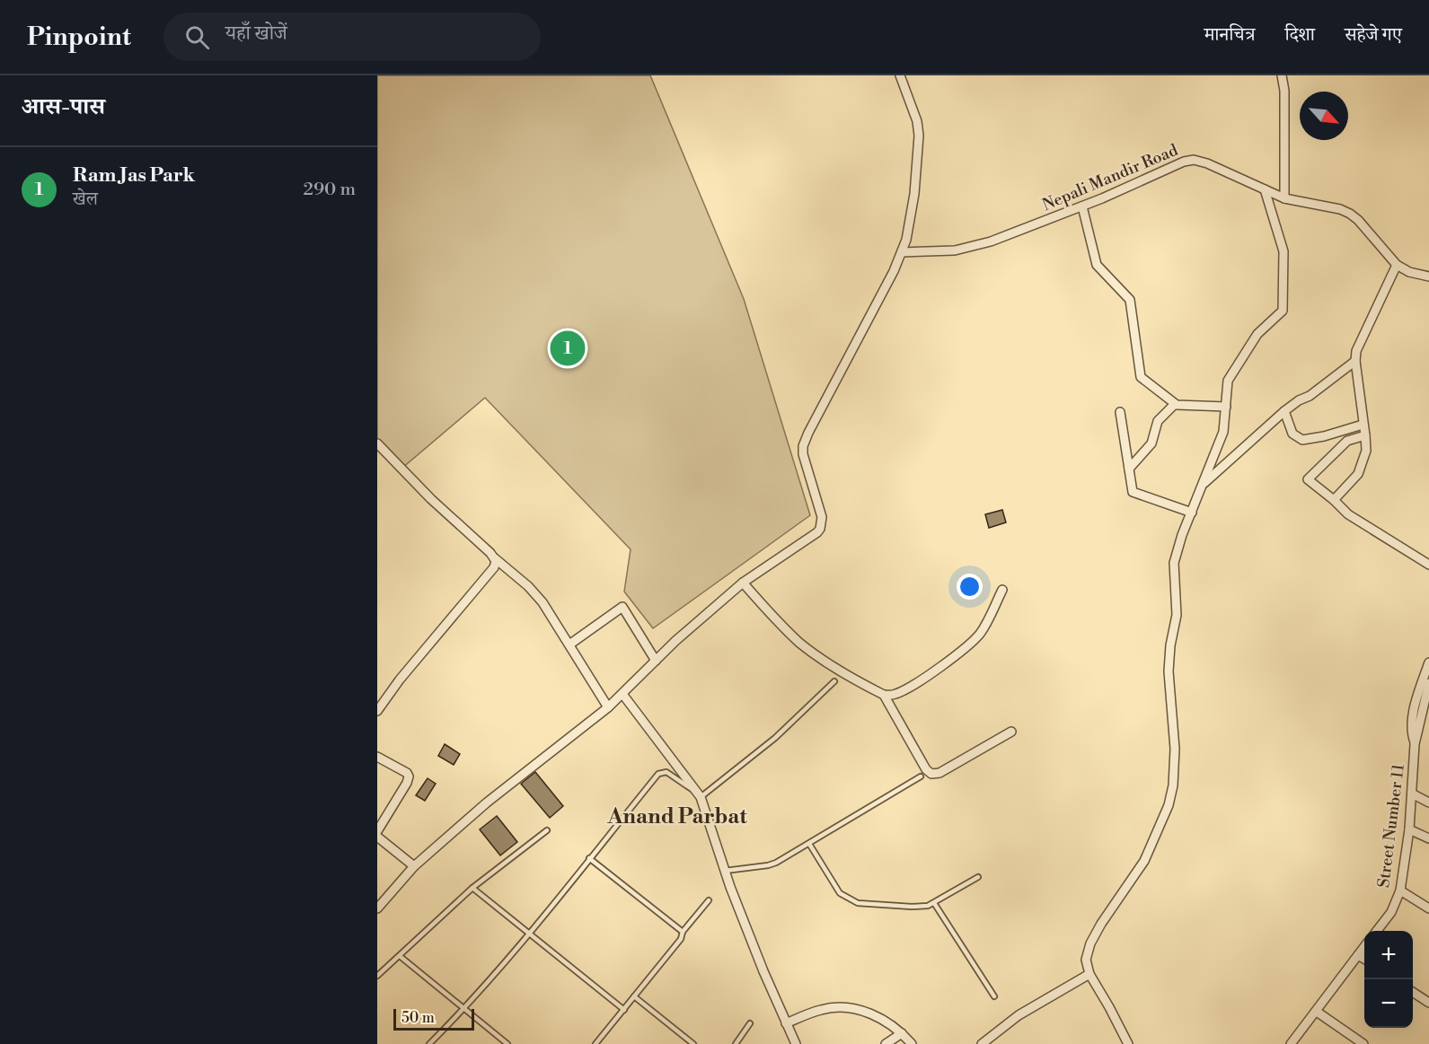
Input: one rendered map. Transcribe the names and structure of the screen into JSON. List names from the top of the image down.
{
  "streets": {
    "street": ["Nepali Mandir Road", "Street Number 11"]
  },
  "districts": ["Anand Parbat"],
  "scale_bar": "50 m",
  "north": "bottom right",
  "page": {
    "header": "Pinpoint",
    "search": "यहाँ खोजें",
    "nav": ["मानचित्र", "दिशा", "सहेजे गए"],
    "heading": "आस-पास",
    "list": [
      {
        "mark": "1",
        "name": "Ram Jas Park",
        "note": "खेल",
        "value": "290 m"
      }
    ],
    "pins": "1",
    "map_buttons": ["+", "−"],
    "scale": "50 m"
  }
}
